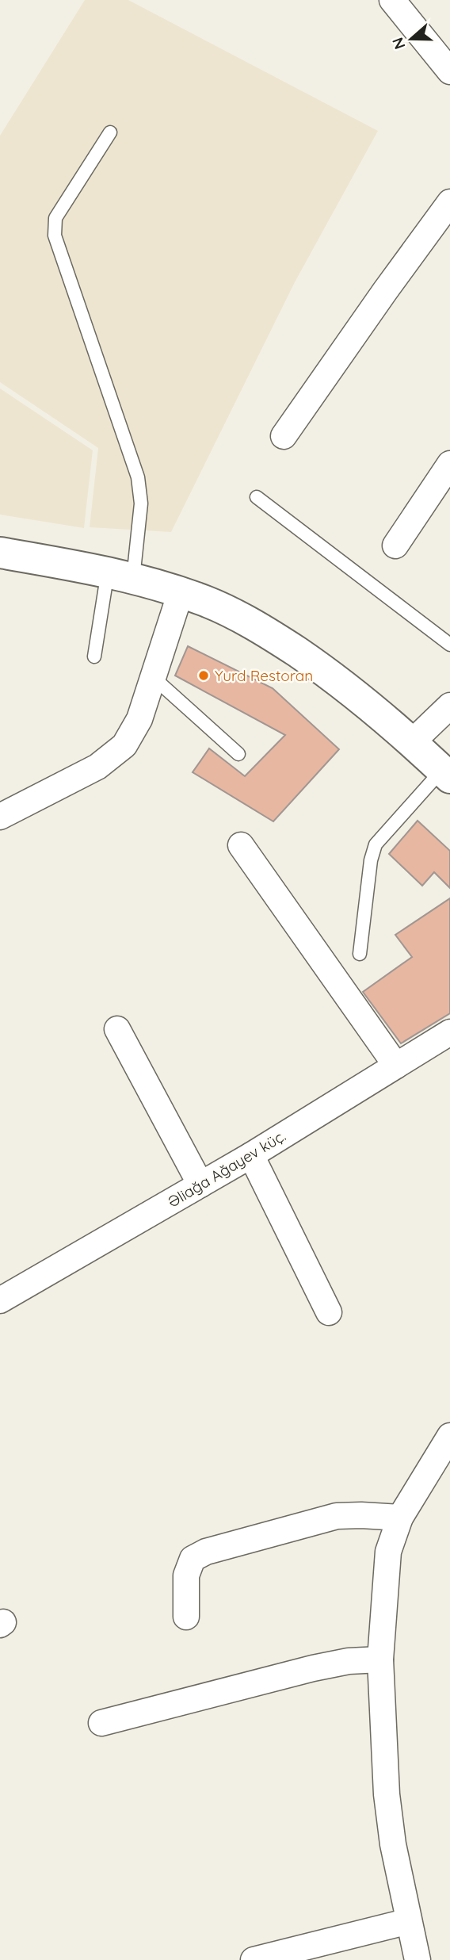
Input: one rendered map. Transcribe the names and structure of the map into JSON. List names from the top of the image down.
{
  "streets": {
    "street": ["Əliağa Ağayev küç."]
  },
  "places": ["Yurd Restoran"],
  "north": "left"
}
